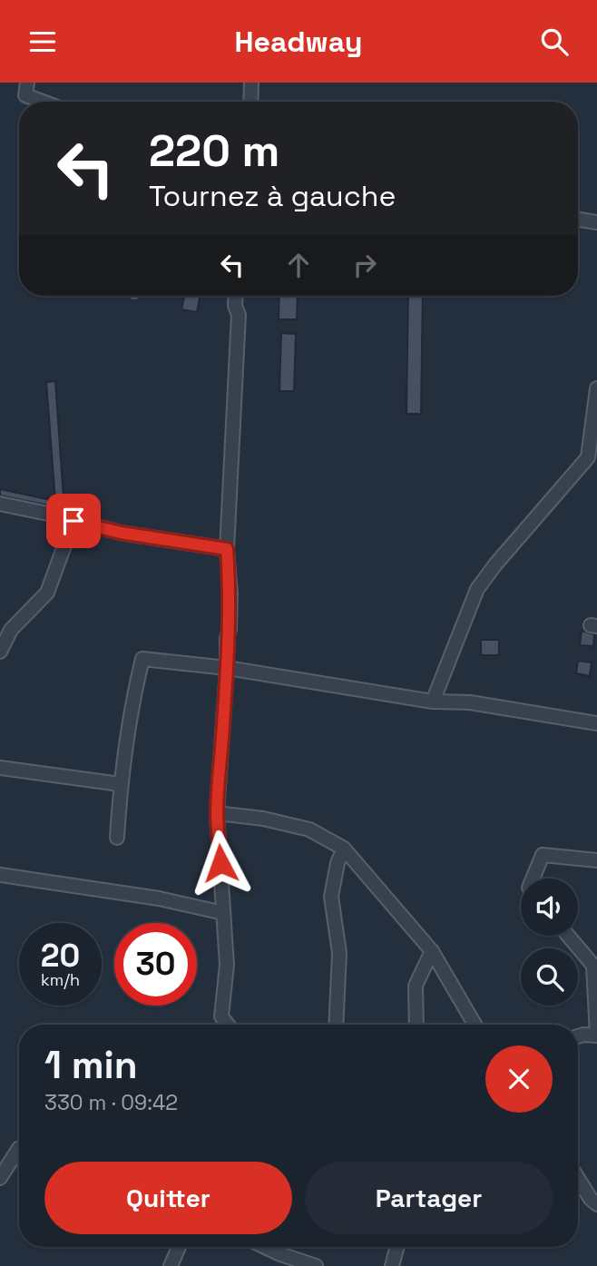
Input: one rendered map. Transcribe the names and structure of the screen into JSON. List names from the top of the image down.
{
  "page": {
    "header": "Headway",
    "turn": ["220 m", "Tournez à gauche"],
    "speed": "20 km/h",
    "limit": "30",
    "heading": ["1 min", "330 m · 09:42"],
    "buttons": ["Quitter", "Partager"]
  }
}
